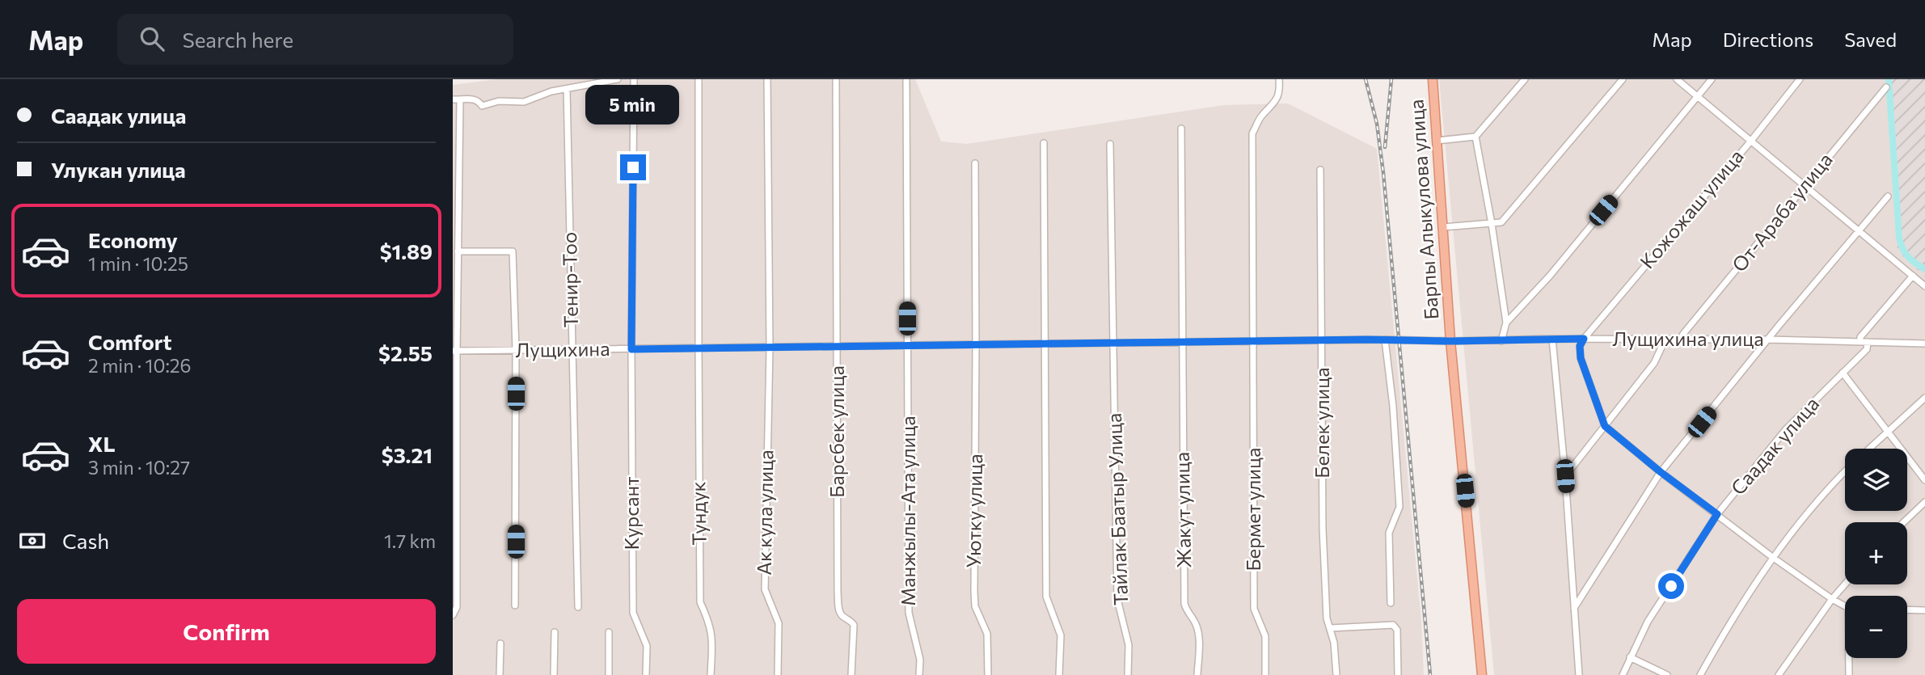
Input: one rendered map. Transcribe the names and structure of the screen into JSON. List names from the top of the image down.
{
  "streets": {
    "main road": ["Барпы Алыкулова улица"],
    "street": [
      "Кожожаш улица",
      "От-Араба улица",
      "Тенир-Тоо",
      "Лущихина улица",
      "Лущихина",
      "Белек улица",
      "Барсбек улица",
      "Саадак улица",
      "Тайлак Баатыр Улица",
      "Бермет улица",
      "Жакут улица",
      "Манжылы-Ата улица",
      "Уютку улица",
      "Ак кула улица",
      "Курсант",
      "Тундук"
    ]
  },
  "crossings": [
    ["Барпы Алыкулова улица", "Лущихина улица"],
    ["Кожожаш улица", "Лущихина улица"],
    ["От-Араба улица", "Лущихина улица"],
    ["Тенир-Тоо", "Лущихина"],
    ["Лущихина улица", "Лущихина"],
    ["Лущихина улица", "Белек улица"],
    ["Лущихина улица", "Саадак улица"],
    ["Лущихина улица", "Бермет улица"],
    ["Лущихина", "Барсбек улица"],
    ["Лущихина", "Тайлак Баатыр Улица"],
    ["Лущихина", "Бермет улица"],
    ["Лущихина", "Жакут улица"],
    ["Лущихина", "Манжылы-Ата улица"],
    ["Лущихина", "Уютку улица"],
    ["Лущихина", "Ак кула улица"],
    ["Лущихина", "Курсант"],
    ["Лущихина", "Тундук"]
  ],
  "page": {
    "header": "Map",
    "search": "Search here",
    "nav": ["Map", "Directions", "Saved"],
    "banner": ["Саадак улица", "Улукан улица"],
    "bubble": "5 min",
    "list": [
      {
        "name": "Economy",
        "note": "1 min · 10:25",
        "value": "$1.89"
      },
      {
        "name": "Comfort",
        "note": "2 min · 10:26",
        "value": "$2.55"
      },
      {
        "name": "XL",
        "note": "3 min · 10:27",
        "value": "$3.21"
      }
    ],
    "map_buttons": ["+", "−"],
    "pay": ["Cash", "1.7 km"],
    "buttons": "Confirm"
  }
}
